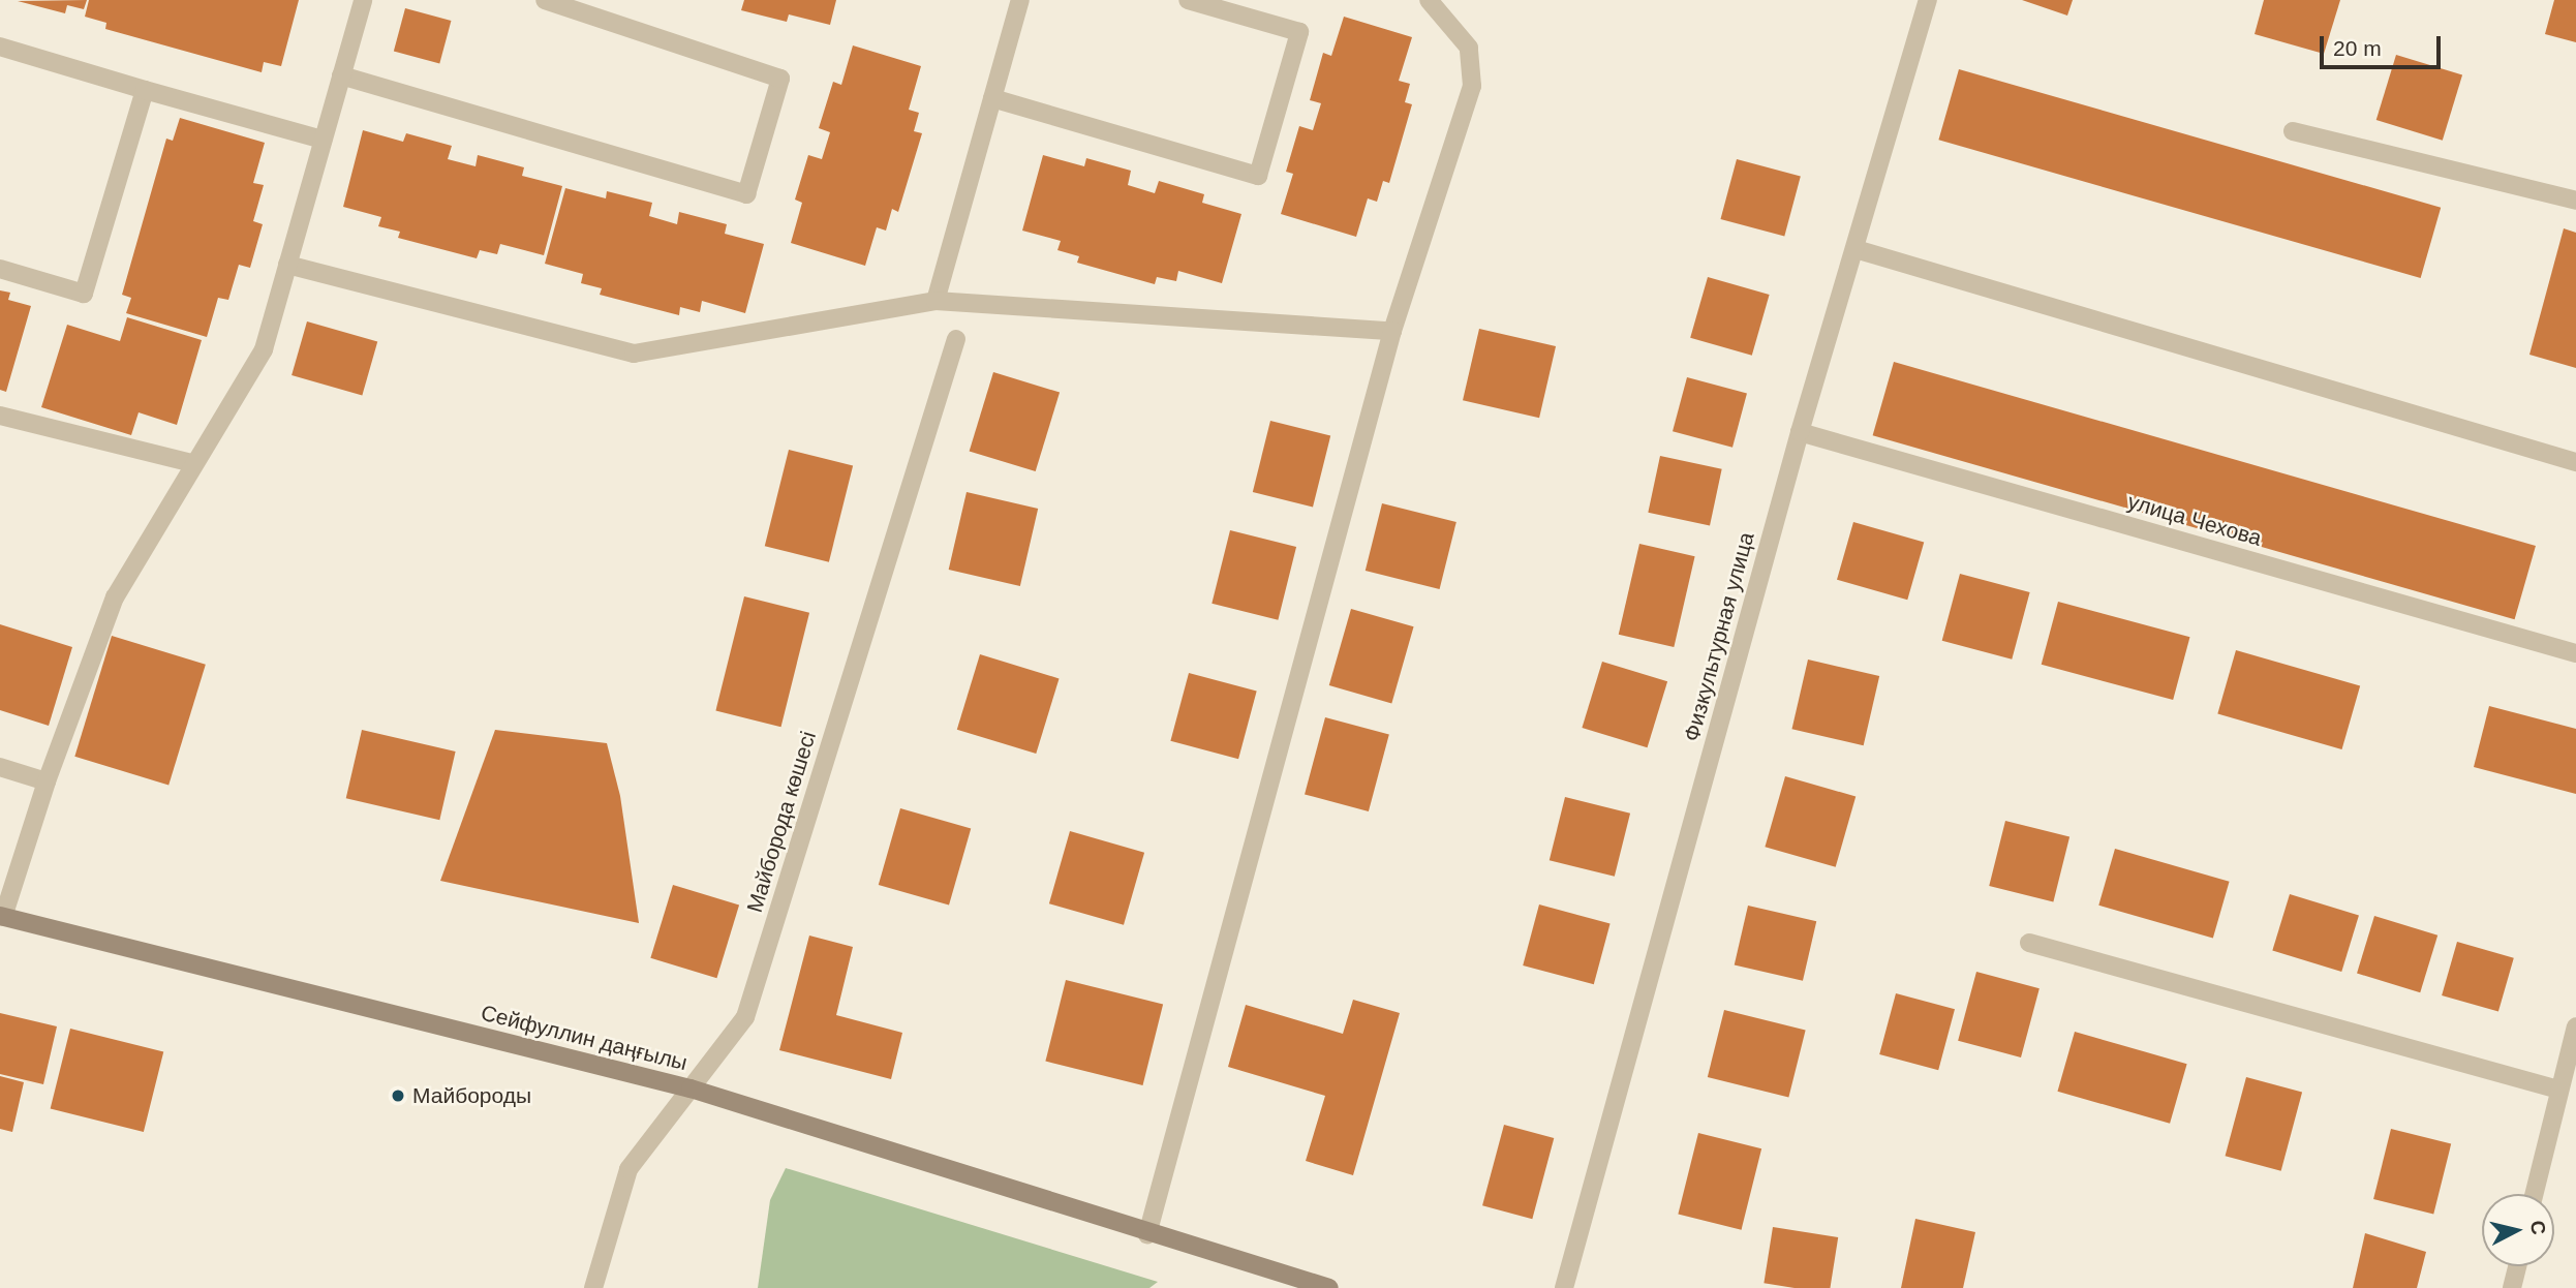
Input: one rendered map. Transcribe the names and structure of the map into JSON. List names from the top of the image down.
{
  "streets": {
    "main road": ["Сейфуллин даңғылы"],
    "street": ["улица Чехова", "Физкультурная улица", "Майборода көшесі"]
  },
  "crossings": [
    ["улица Чехова", "Физкультурная улица"],
    ["Майборода көшесі", "Сейфуллин даңғылы"]
  ],
  "places": ["Майбороды"],
  "scale_bar": "20 m",
  "north": "right"
}
